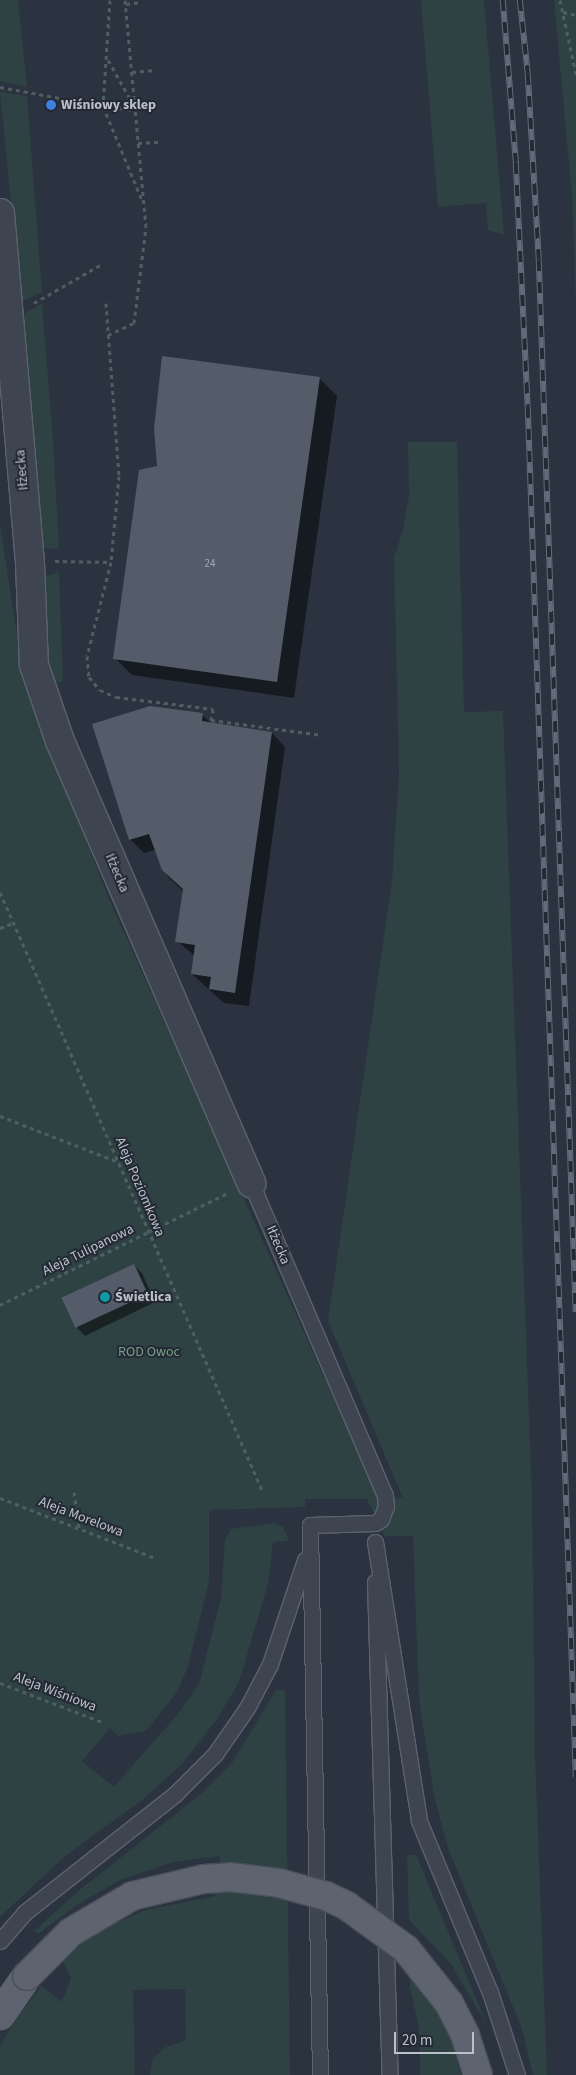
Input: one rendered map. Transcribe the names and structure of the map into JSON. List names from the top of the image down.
{
  "streets": {
    "street": ["Iłżecka"],
    "path": [
      "Aleja Poziomkowa",
      "Aleja Tulipanowa",
      "Aleja Morelowa",
      "Aleja Wiśniowa"
    ]
  },
  "crossings": [
    ["Iłżecka", "Aleja Tulipanowa"],
    ["Aleja Poziomkowa", "Aleja Tulipanowa"]
  ],
  "parks": ["ROD Owoc"],
  "places": ["Wiśniowy sklep", "Świetlica"],
  "house_numbers": ["24"],
  "scale_bar": "20 m"
}
